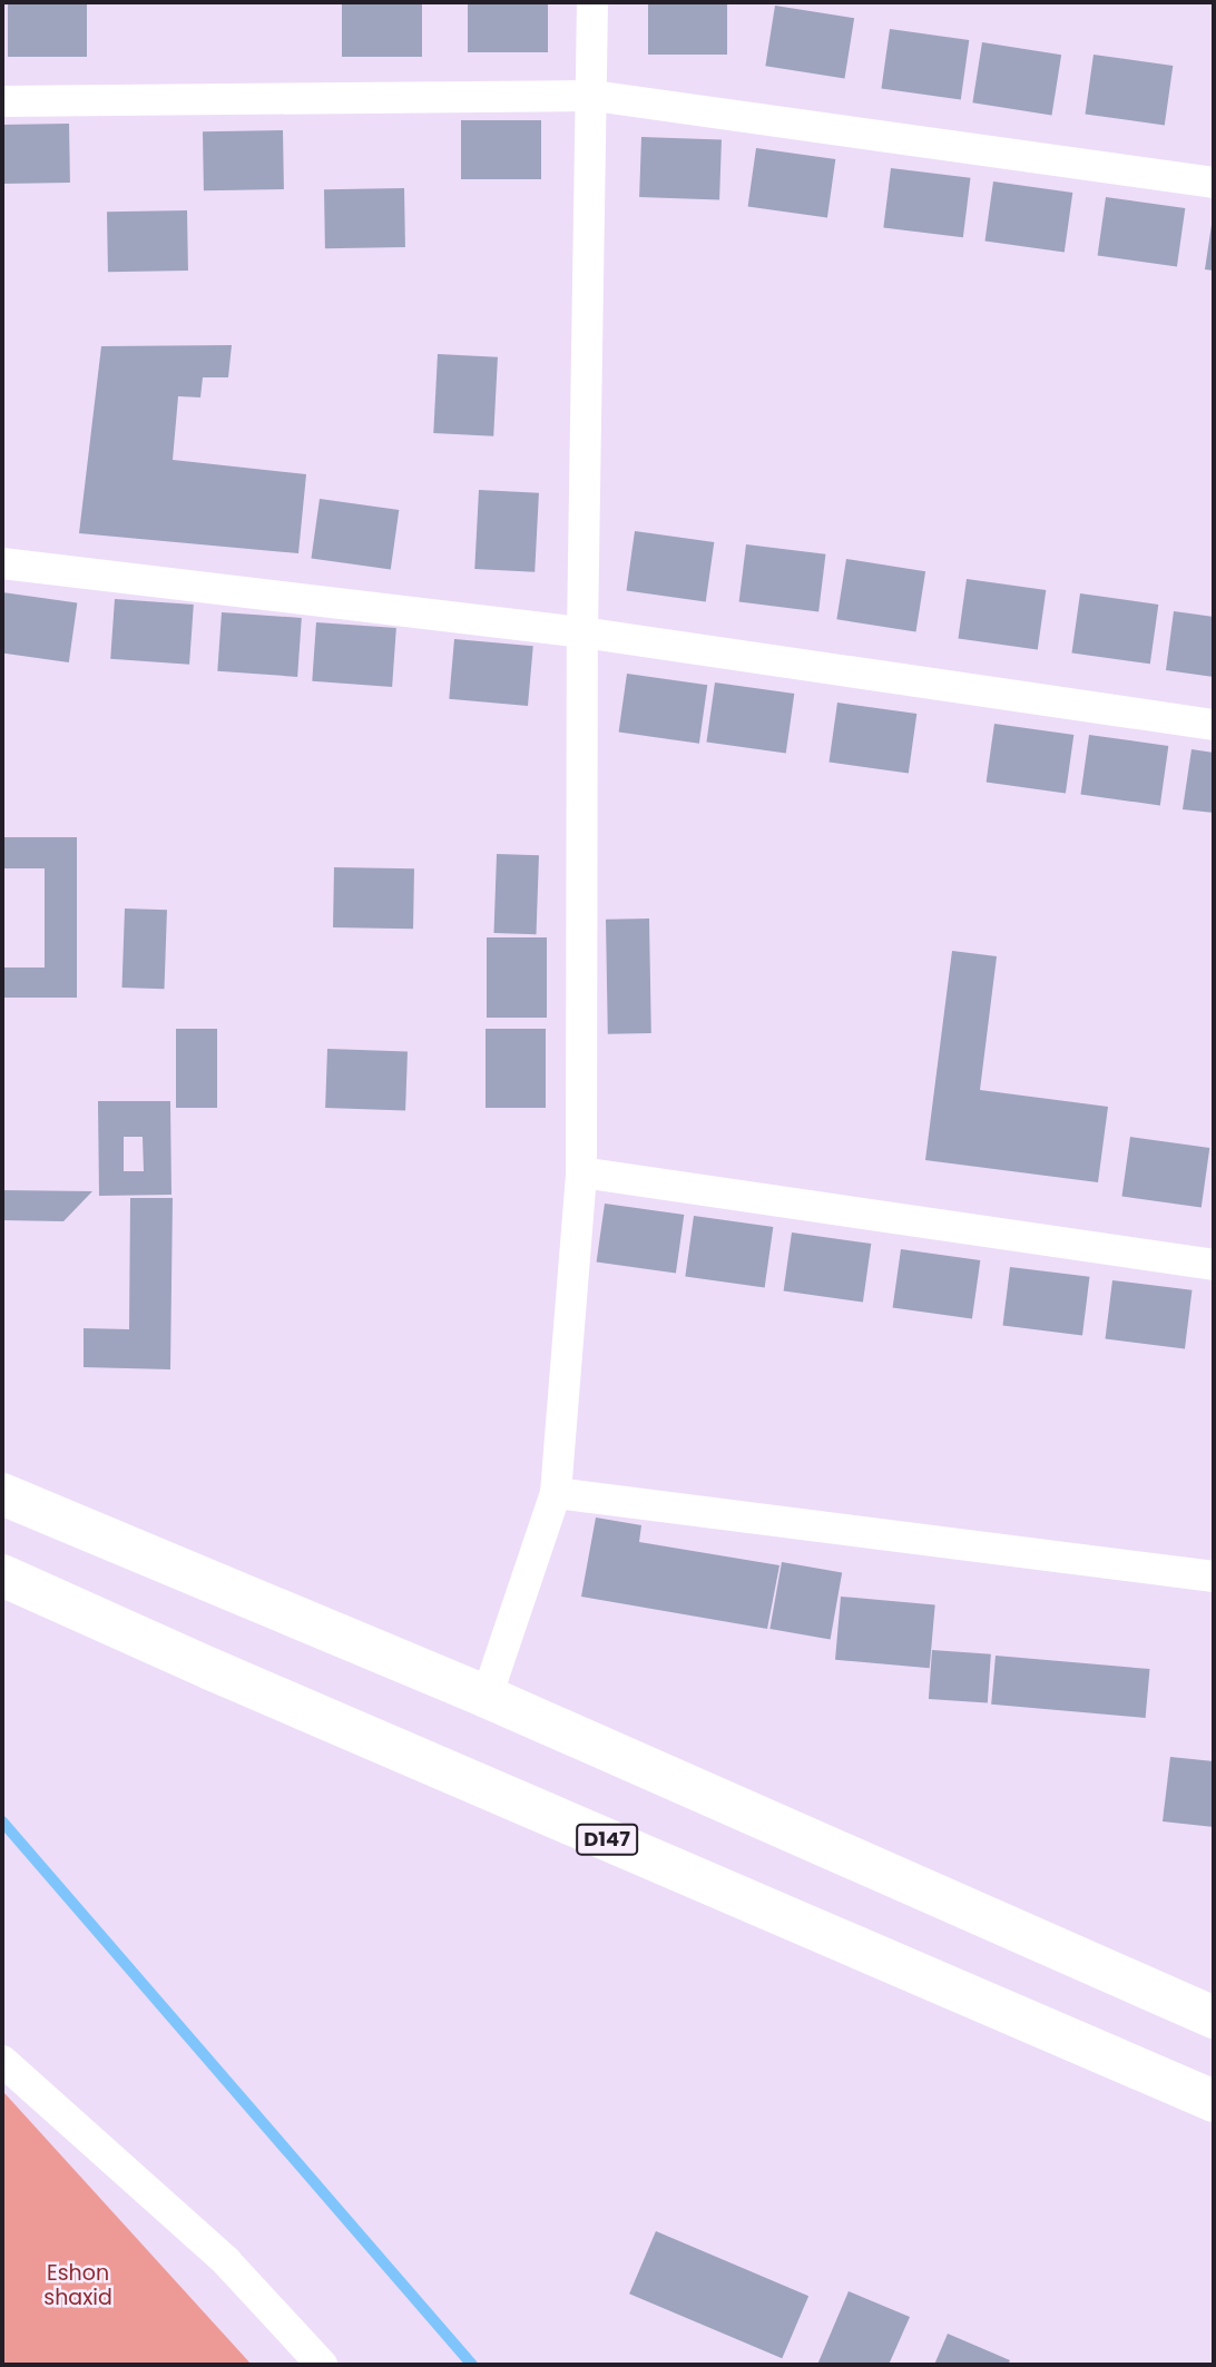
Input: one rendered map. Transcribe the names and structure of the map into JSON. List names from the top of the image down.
{
  "streets": {
    "main road": ["D147"]
  },
  "parks": ["Eshon shaxid"]
}
